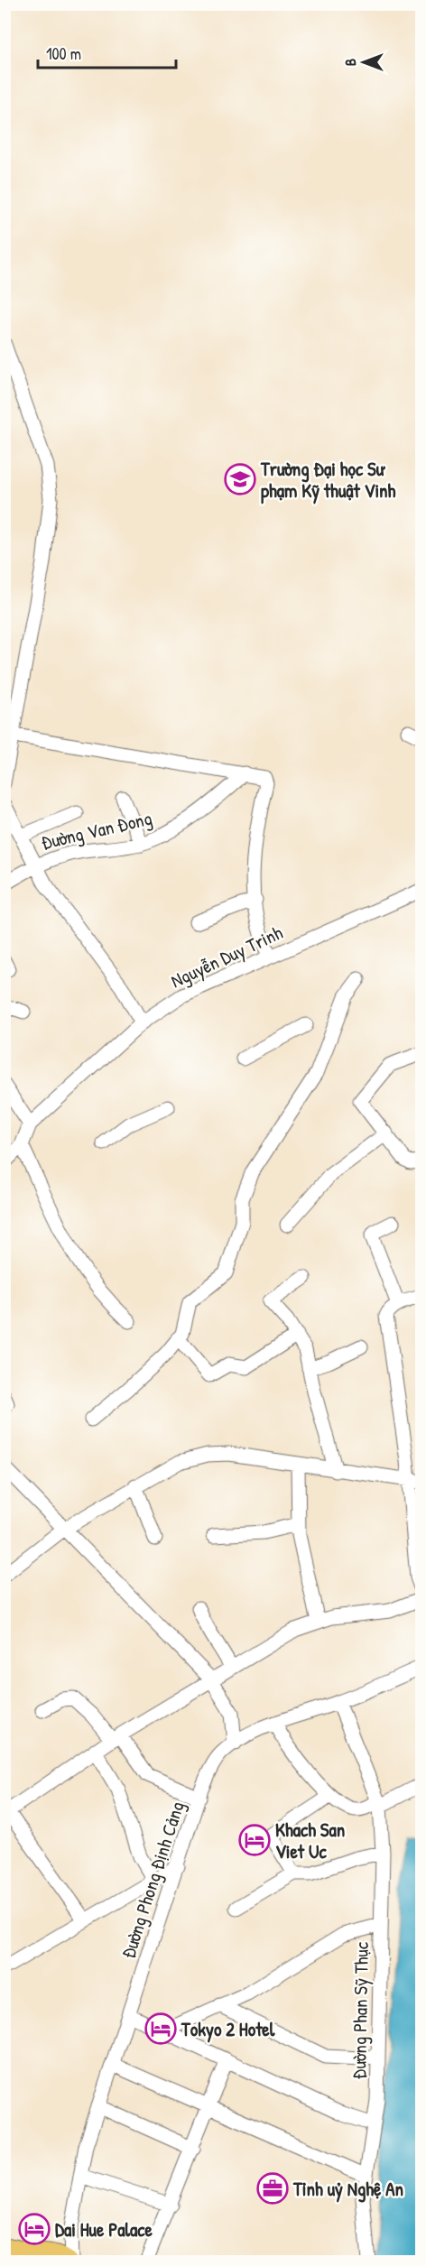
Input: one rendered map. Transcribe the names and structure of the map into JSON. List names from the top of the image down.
{
  "streets": {
    "street": [
      "Đường Van Đong",
      "Nguyễn Duy Trinh",
      "Đường Phong Định Cảng",
      "Đường Phan Sỹ Thục"
    ]
  },
  "crossings": [
    ["Đường Phong Định Cảng", "Đường Phan Sỹ Thục"]
  ],
  "places": {
    "school or university": ["Trường Đại học Sư phạm Kỹ thuật Vinh"],
    "hotel": ["Khach San Viet Uc", "Tokyo 2 Hotel", "Dai Hue Palace"],
    "office": ["Tỉnh uỷ Nghệ An"]
  },
  "scale_bar": "100 m",
  "north": "left"
}
